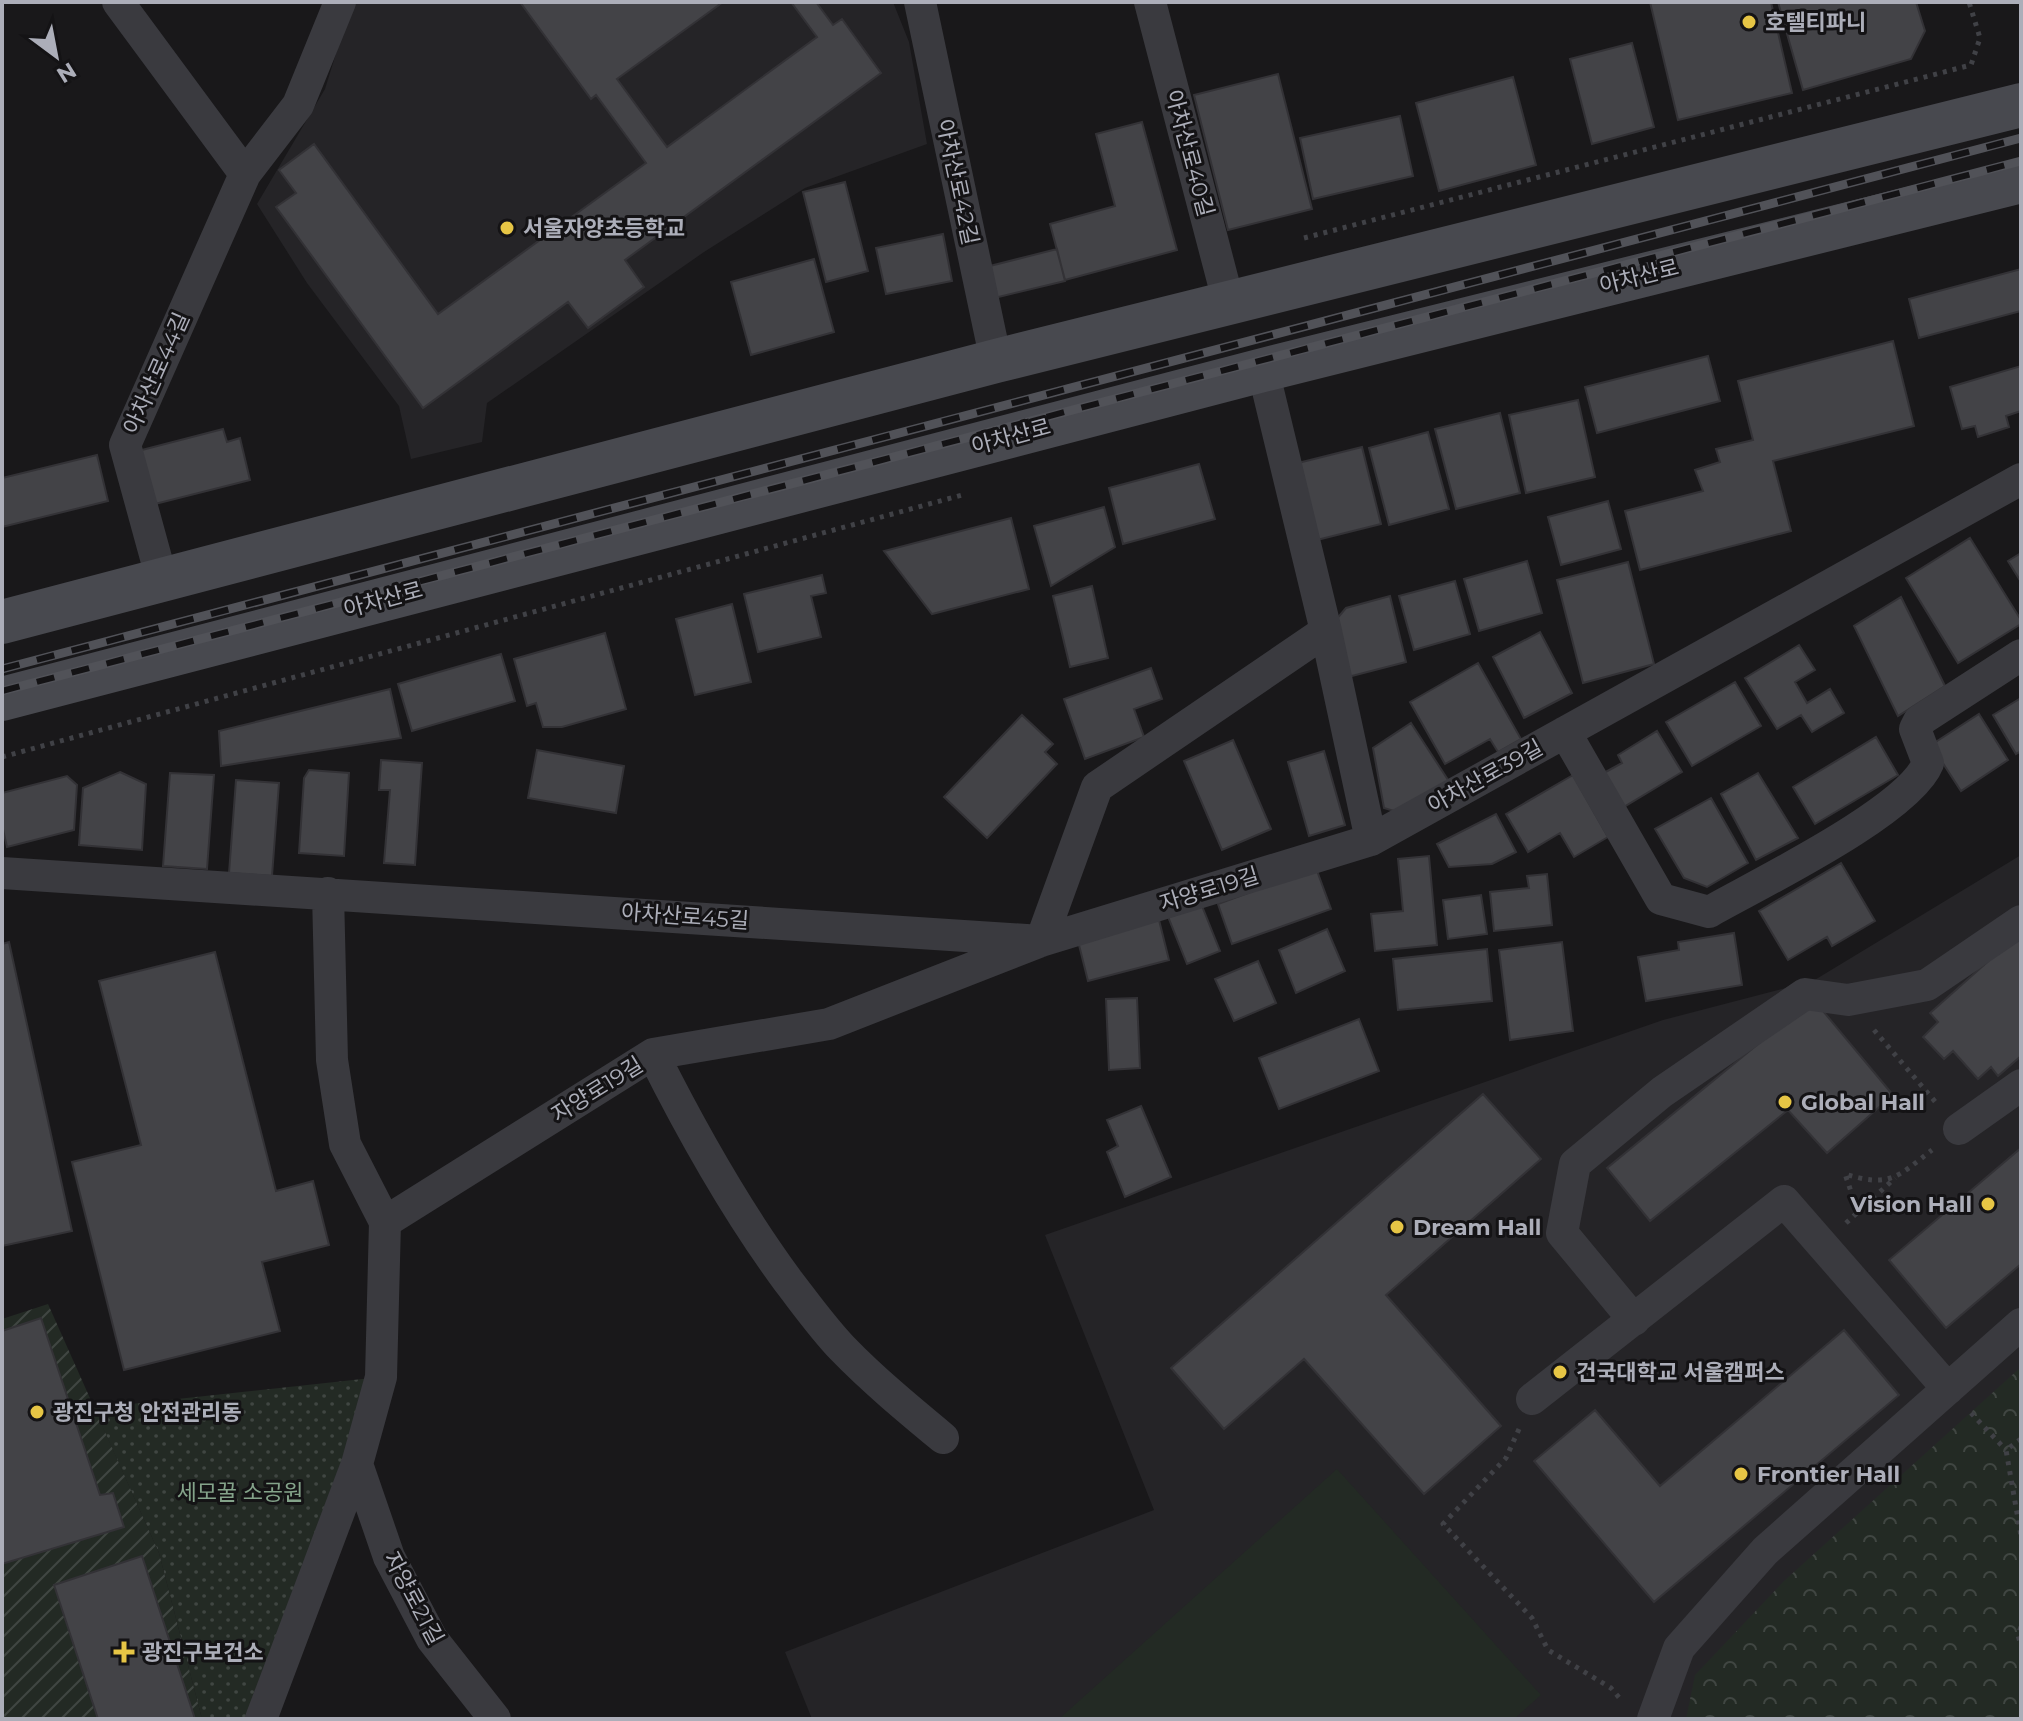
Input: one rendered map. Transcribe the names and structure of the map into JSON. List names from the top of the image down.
{
  "streets": {
    "main road": ["아차산로"],
    "street": [
      "아차산로40길",
      "아차산로42길",
      "아차산로44길",
      "아차산로39길",
      "자양로19길",
      "아차산로45길",
      "자양로21길"
    ]
  },
  "crossings": [
    ["아차산로39길", "자양로19길"],
    ["자양로19길", "아차산로45길"]
  ],
  "parks": ["세모꿀 소공원"],
  "places": {
    "other": [
      "호텔티파니",
      "서울자양초등학교",
      "Global Hall",
      "Vision Hall",
      "Dream Hall",
      "건국대학교 서울캠퍼스",
      "광진구청 안전관리동",
      "Frontier Hall"
    ],
    "health": ["광진구보건소"]
  },
  "north": "bottom right"
}
